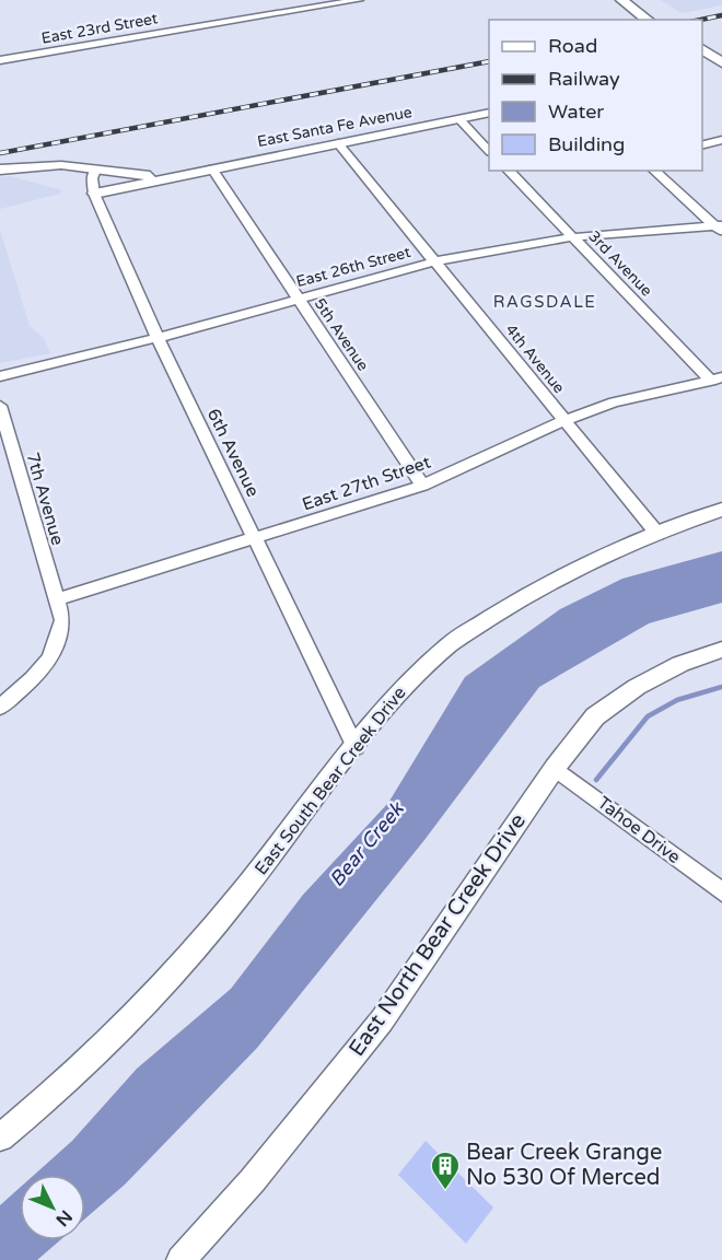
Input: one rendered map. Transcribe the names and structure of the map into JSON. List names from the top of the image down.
{
  "streets": {
    "street": [
      "East 23rd Street",
      "East Santa Fe Avenue",
      "3rd Avenue",
      "East 26th Street",
      "5th Avenue",
      "4th Avenue",
      "6th Avenue",
      "East 27th Street",
      "7th Avenue",
      "East South Bear Creek Drive",
      "Tahoe Drive",
      "East North Bear Creek Drive"
    ]
  },
  "crossings": [
    ["East Santa Fe Avenue", "5th Avenue"],
    ["East Santa Fe Avenue", "4th Avenue"],
    ["East Santa Fe Avenue", "6th Avenue"],
    ["3rd Avenue", "East 26th Street"],
    ["3rd Avenue", "East 27th Street"],
    ["East 26th Street", "5th Avenue"],
    ["East 26th Street", "4th Avenue"],
    ["East 26th Street", "6th Avenue"],
    ["5th Avenue", "East 27th Street"],
    ["4th Avenue", "East 27th Street"],
    ["4th Avenue", "East South Bear Creek Drive"],
    ["6th Avenue", "East 27th Street"],
    ["6th Avenue", "East South Bear Creek Drive"],
    ["East 27th Street", "7th Avenue"],
    ["Tahoe Drive", "East North Bear Creek Drive"]
  ],
  "districts": ["RAGSDALE"],
  "water": ["Bear Creek"],
  "places": {
    "building": ["Bear Creek Grange No 530 Of Merced"]
  },
  "legend": [
    "Road",
    "Railway",
    "Water",
    "Building"
  ],
  "north": "bottom right"
}
